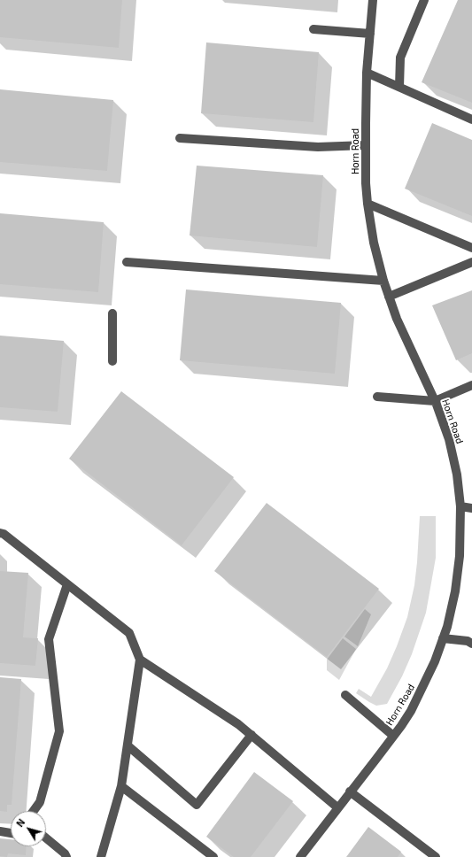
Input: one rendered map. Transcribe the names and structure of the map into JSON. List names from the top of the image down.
{
  "streets": {
    "street": ["Horn Road"]
  },
  "north": "top left"
}
